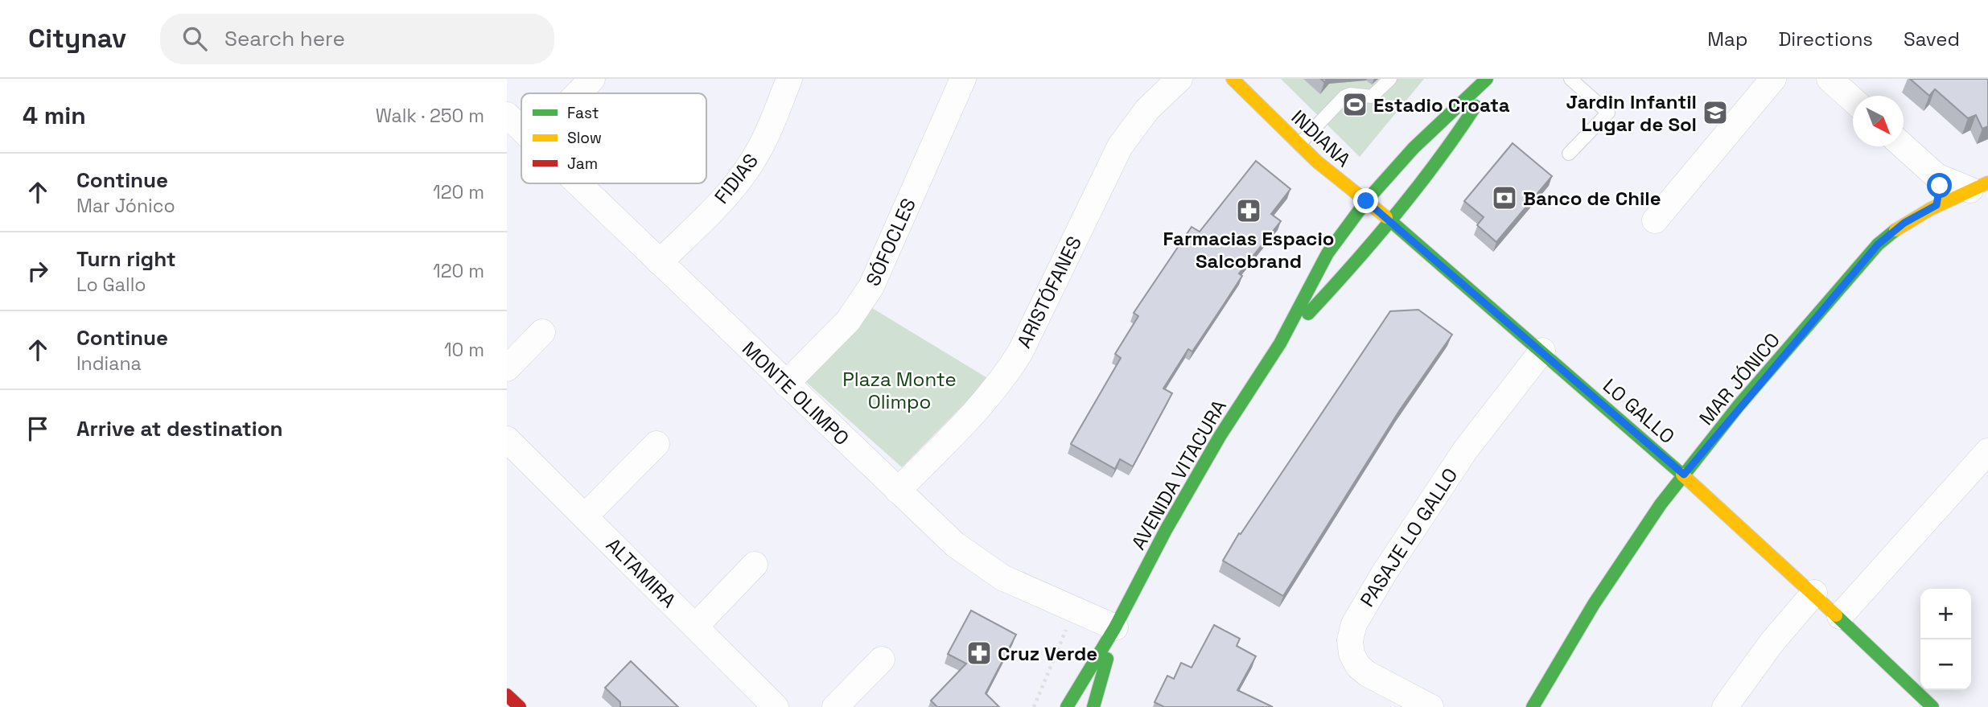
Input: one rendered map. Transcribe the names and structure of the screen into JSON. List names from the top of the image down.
{
  "streets": {
    "street": [
      "INDIANA",
      "FIDIAS",
      "SÓFOCLES",
      "ARISTÓFANES",
      "MAR JÓNICO",
      "MONTE OLIMPO",
      "LO GALLO",
      "AVENIDA VITACURA",
      "PASAJE LO GALLO",
      "ALTAMIRA"
    ]
  },
  "crossings": [
    ["INDIANA", "LO GALLO"],
    ["INDIANA", "AVENIDA VITACURA"],
    ["FIDIAS", "MONTE OLIMPO"],
    ["SÓFOCLES", "MONTE OLIMPO"],
    ["ARISTÓFANES", "MONTE OLIMPO"],
    ["MAR JÓNICO", "LO GALLO"],
    ["MONTE OLIMPO", "AVENIDA VITACURA"],
    ["LO GALLO", "AVENIDA VITACURA"],
    ["LO GALLO", "PASAJE LO GALLO"]
  ],
  "parks": ["Plaza Monte Olimpo"],
  "places": {
    "sports": ["Estadio Croata"],
    "school or university": ["Jardin Infantil Lugar de Sol"],
    "bank": ["Banco de Chile"],
    "pharmacy": ["Farmacias Espacio Salcobrand", "Cruz Verde"]
  },
  "legend": ["Fast", "Slow", "Jam"],
  "north": "bottom right",
  "page": {
    "header": "Citynav",
    "search": "Search here",
    "nav": ["Map", "Directions", "Saved"],
    "heading": ["4 min", "Walk · 250 m"],
    "list": [
      ["Continue", "Mar Jónico", "120 m"],
      ["Turn right", "Lo Gallo", "120 m"],
      ["Continue", "Indiana", "10 m"],
      "Arrive at destination"
    ],
    "map_buttons": ["+", "−"]
  }
}
